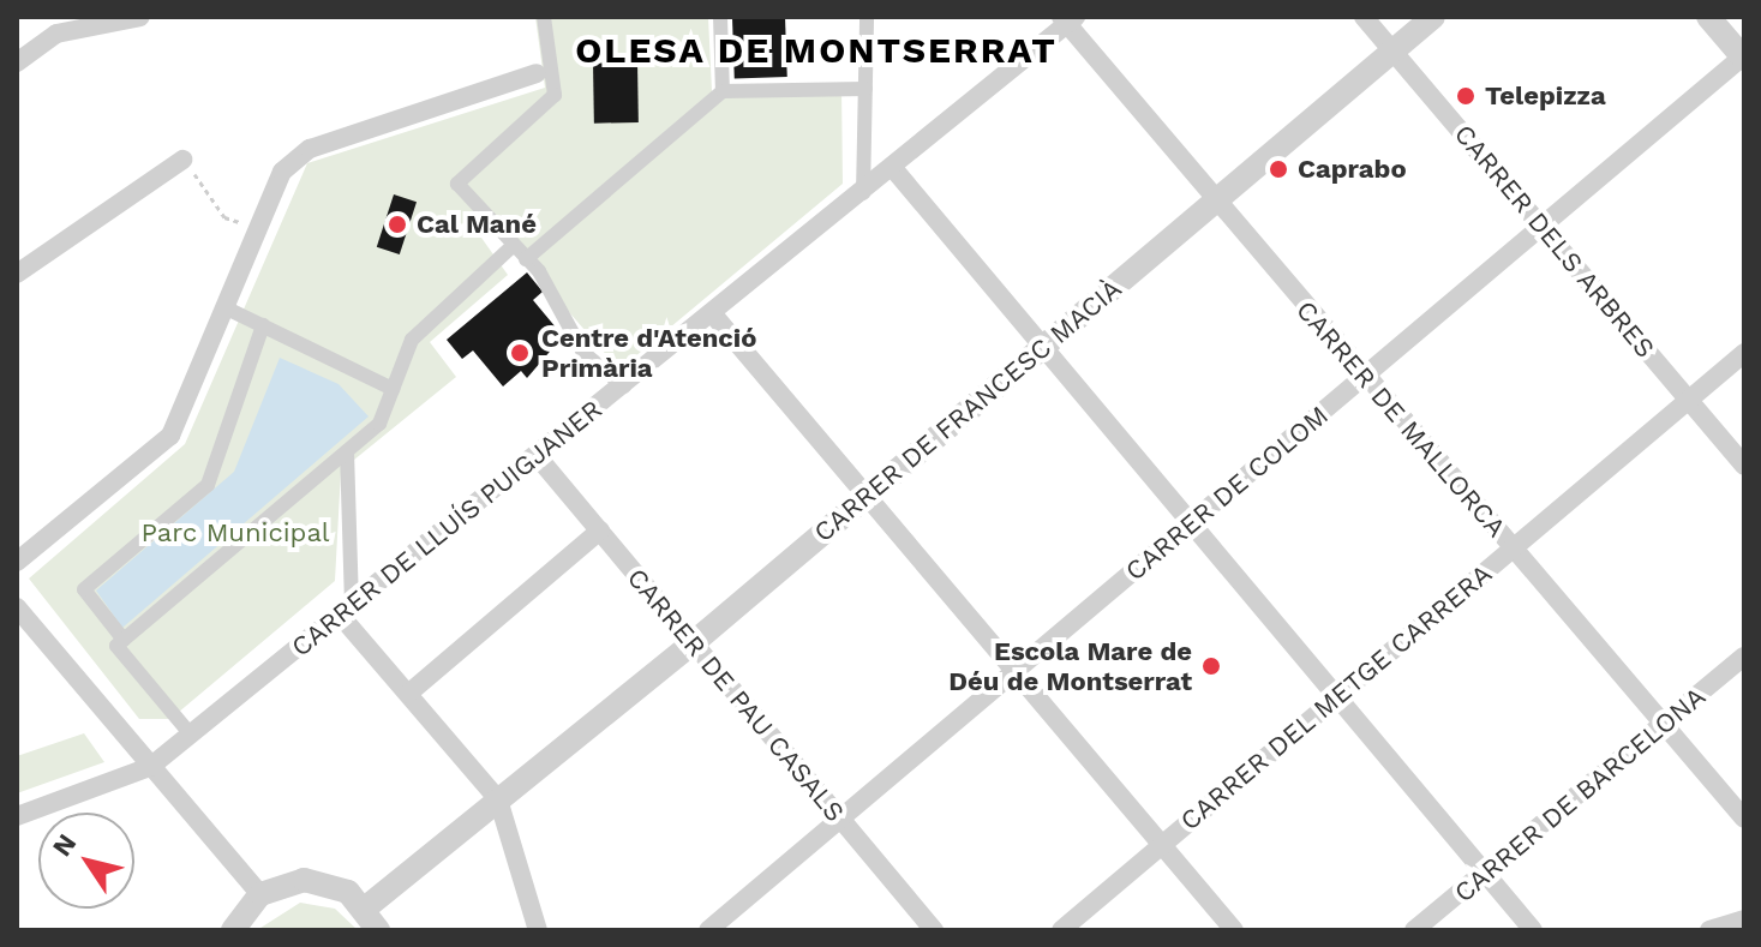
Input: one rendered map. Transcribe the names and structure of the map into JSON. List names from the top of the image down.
{
  "streets": {
    "street": [
      "CARRER DELS ARBRES",
      "CARRER DE FRANCESC MACIÀ",
      "CARRER DE MALLORCA",
      "CARRER DE COLOM",
      "CARRER DE LLUÍS PUIGJANER",
      "CARRER DE PAU CASALS",
      "CARRER DEL METGE CARRERA",
      "CARRER DE BARCELONA"
    ]
  },
  "crossings": [
    ["CARRER DELS ARBRES", "CARRER DE FRANCESC MACIÀ"],
    ["CARRER DELS ARBRES", "CARRER DE COLOM"],
    ["CARRER DELS ARBRES", "CARRER DEL METGE CARRERA"],
    ["CARRER DE FRANCESC MACIÀ", "CARRER DE MALLORCA"],
    ["CARRER DE FRANCESC MACIÀ", "CARRER DE PAU CASALS"],
    ["CARRER DE MALLORCA", "CARRER DE COLOM"],
    ["CARRER DE MALLORCA", "CARRER DE LLUÍS PUIGJANER"],
    ["CARRER DE MALLORCA", "CARRER DEL METGE CARRERA"],
    ["CARRER DE MALLORCA", "CARRER DE BARCELONA"],
    ["CARRER DE COLOM", "CARRER DE PAU CASALS"],
    ["CARRER DE LLUÍS PUIGJANER", "CARRER DE PAU CASALS"]
  ],
  "districts": ["OLESA DE MONTSERRAT"],
  "parks": ["Parc Municipal"],
  "places": [
    "Telepizza",
    "Caprabo",
    "Cal Mané",
    "Centre d'Atenció Primària",
    "Escola Mare de Déu de Montserrat"
  ],
  "north": "top left"
}
